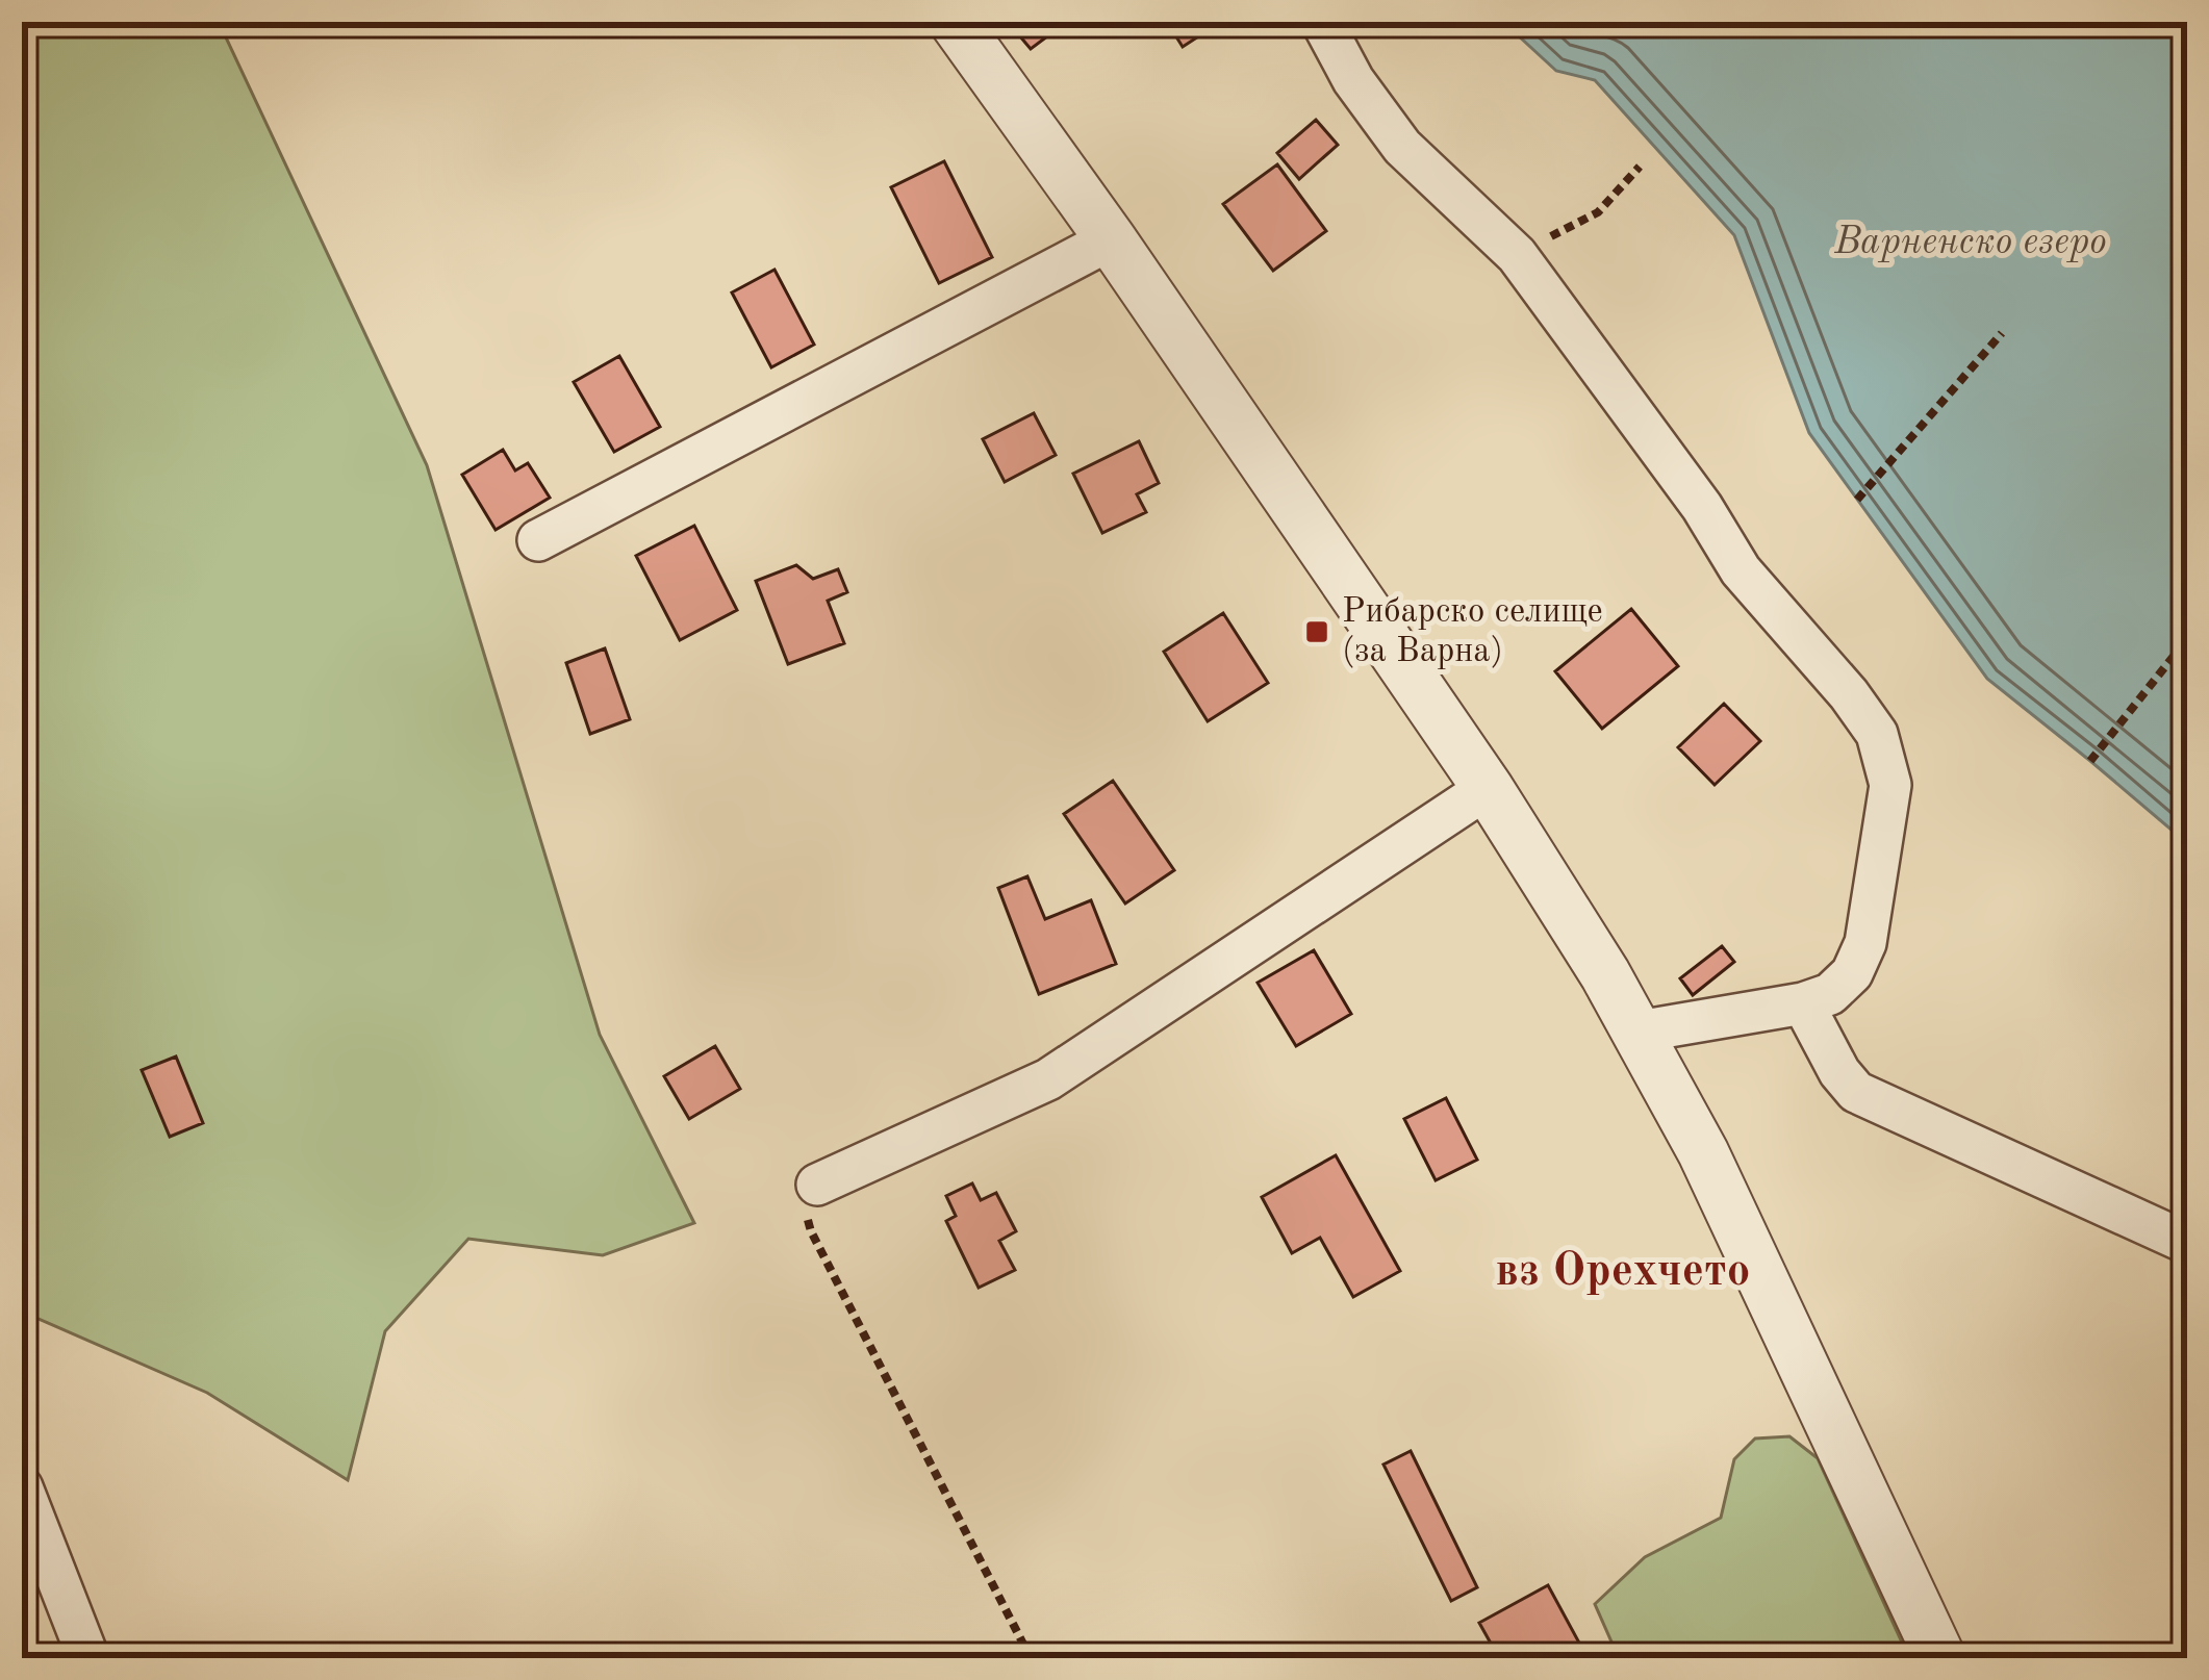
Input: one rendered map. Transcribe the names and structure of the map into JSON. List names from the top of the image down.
{
  "districts": ["вз Орехчето"],
  "water": ["Варненско езеро"],
  "places": {
    "transit": ["Рибарско селище (за Варна)"]
  }
}
